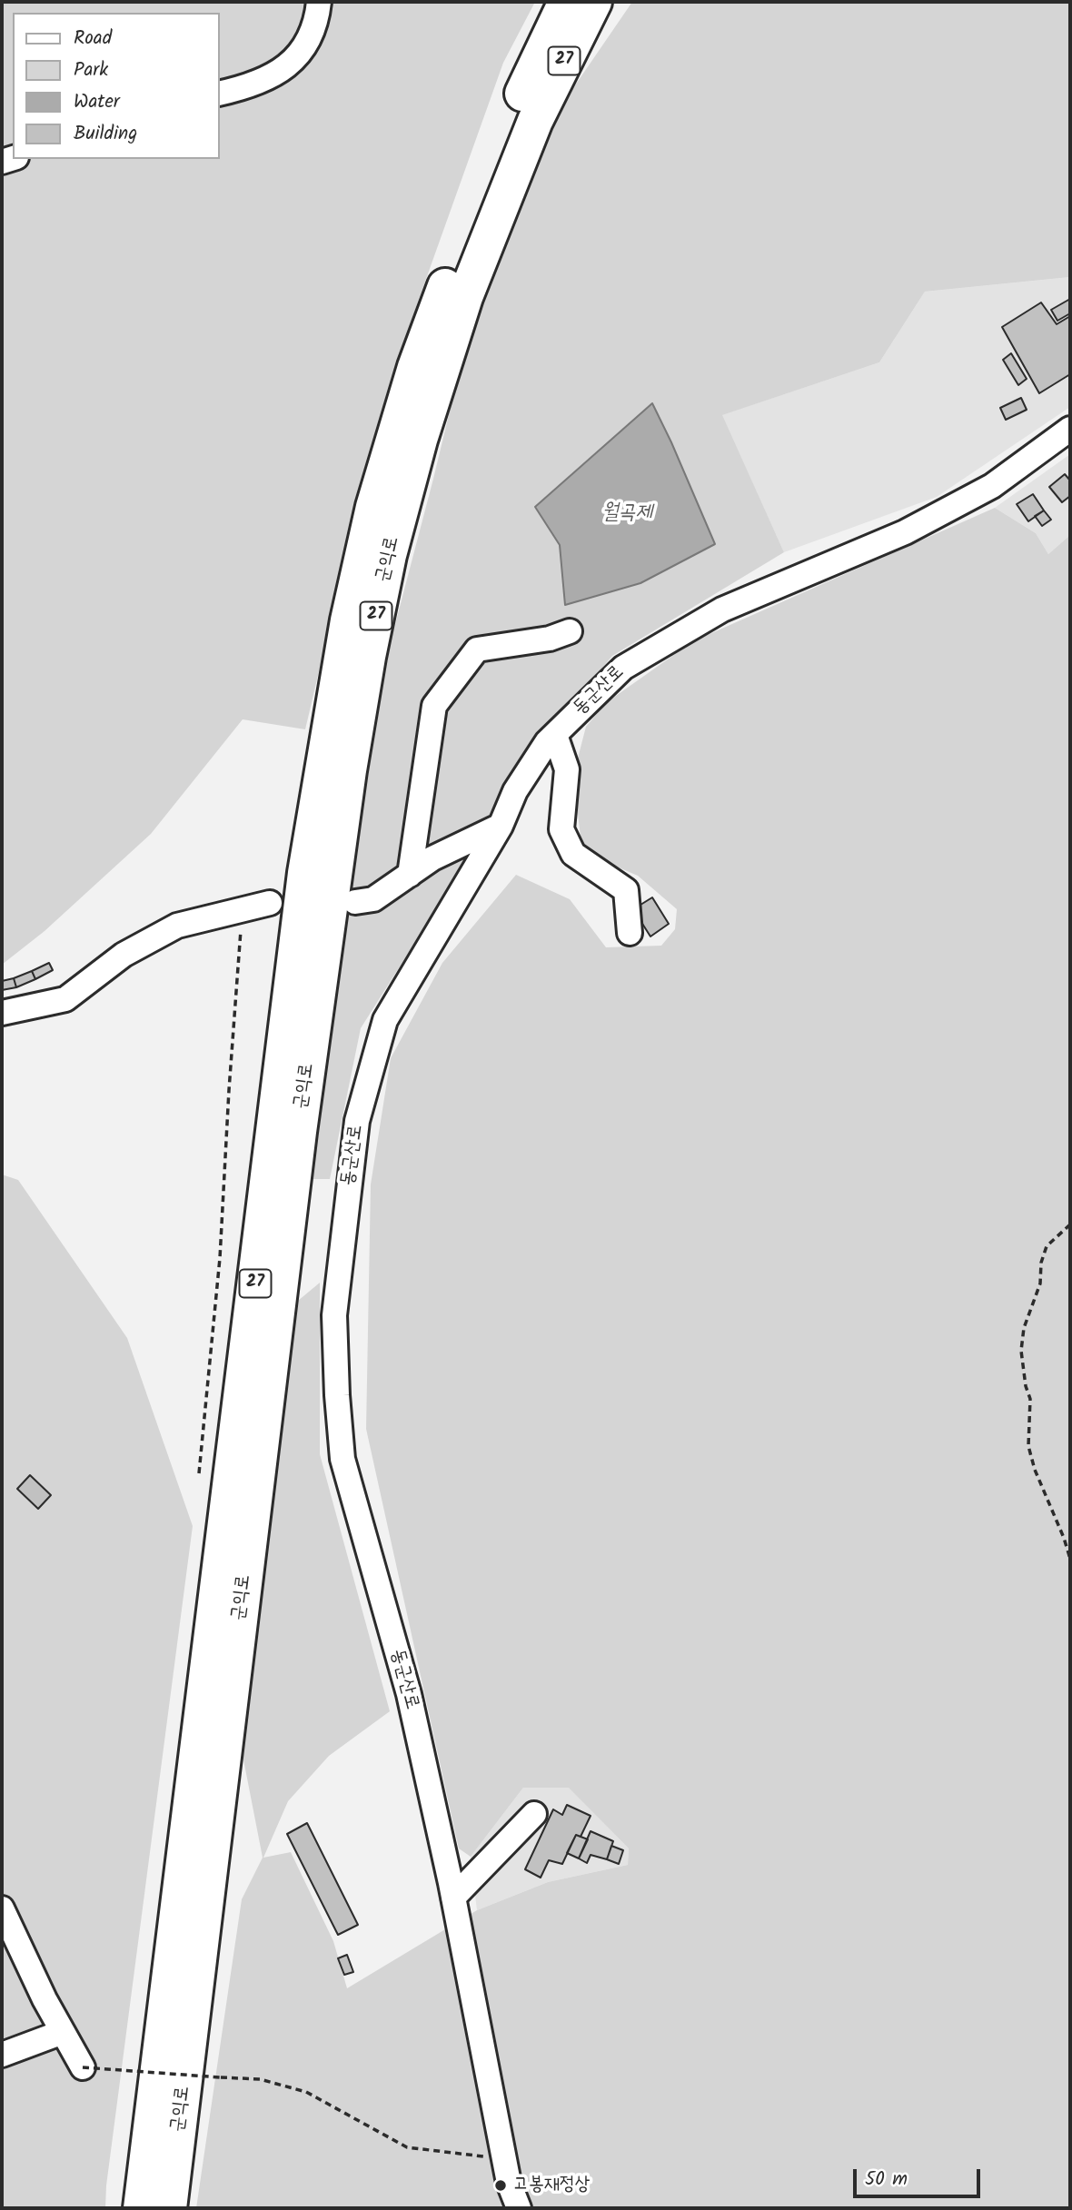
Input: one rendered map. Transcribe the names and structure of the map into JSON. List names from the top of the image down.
{
  "streets": {
    "highway": ["27", "군익로"],
    "street": ["동군산로"]
  },
  "water": ["월곡제"],
  "places": ["고봉재정상"],
  "legend": [
    "Road",
    "Park",
    "Water",
    "Building"
  ],
  "scale_bar": "50 m"
}
